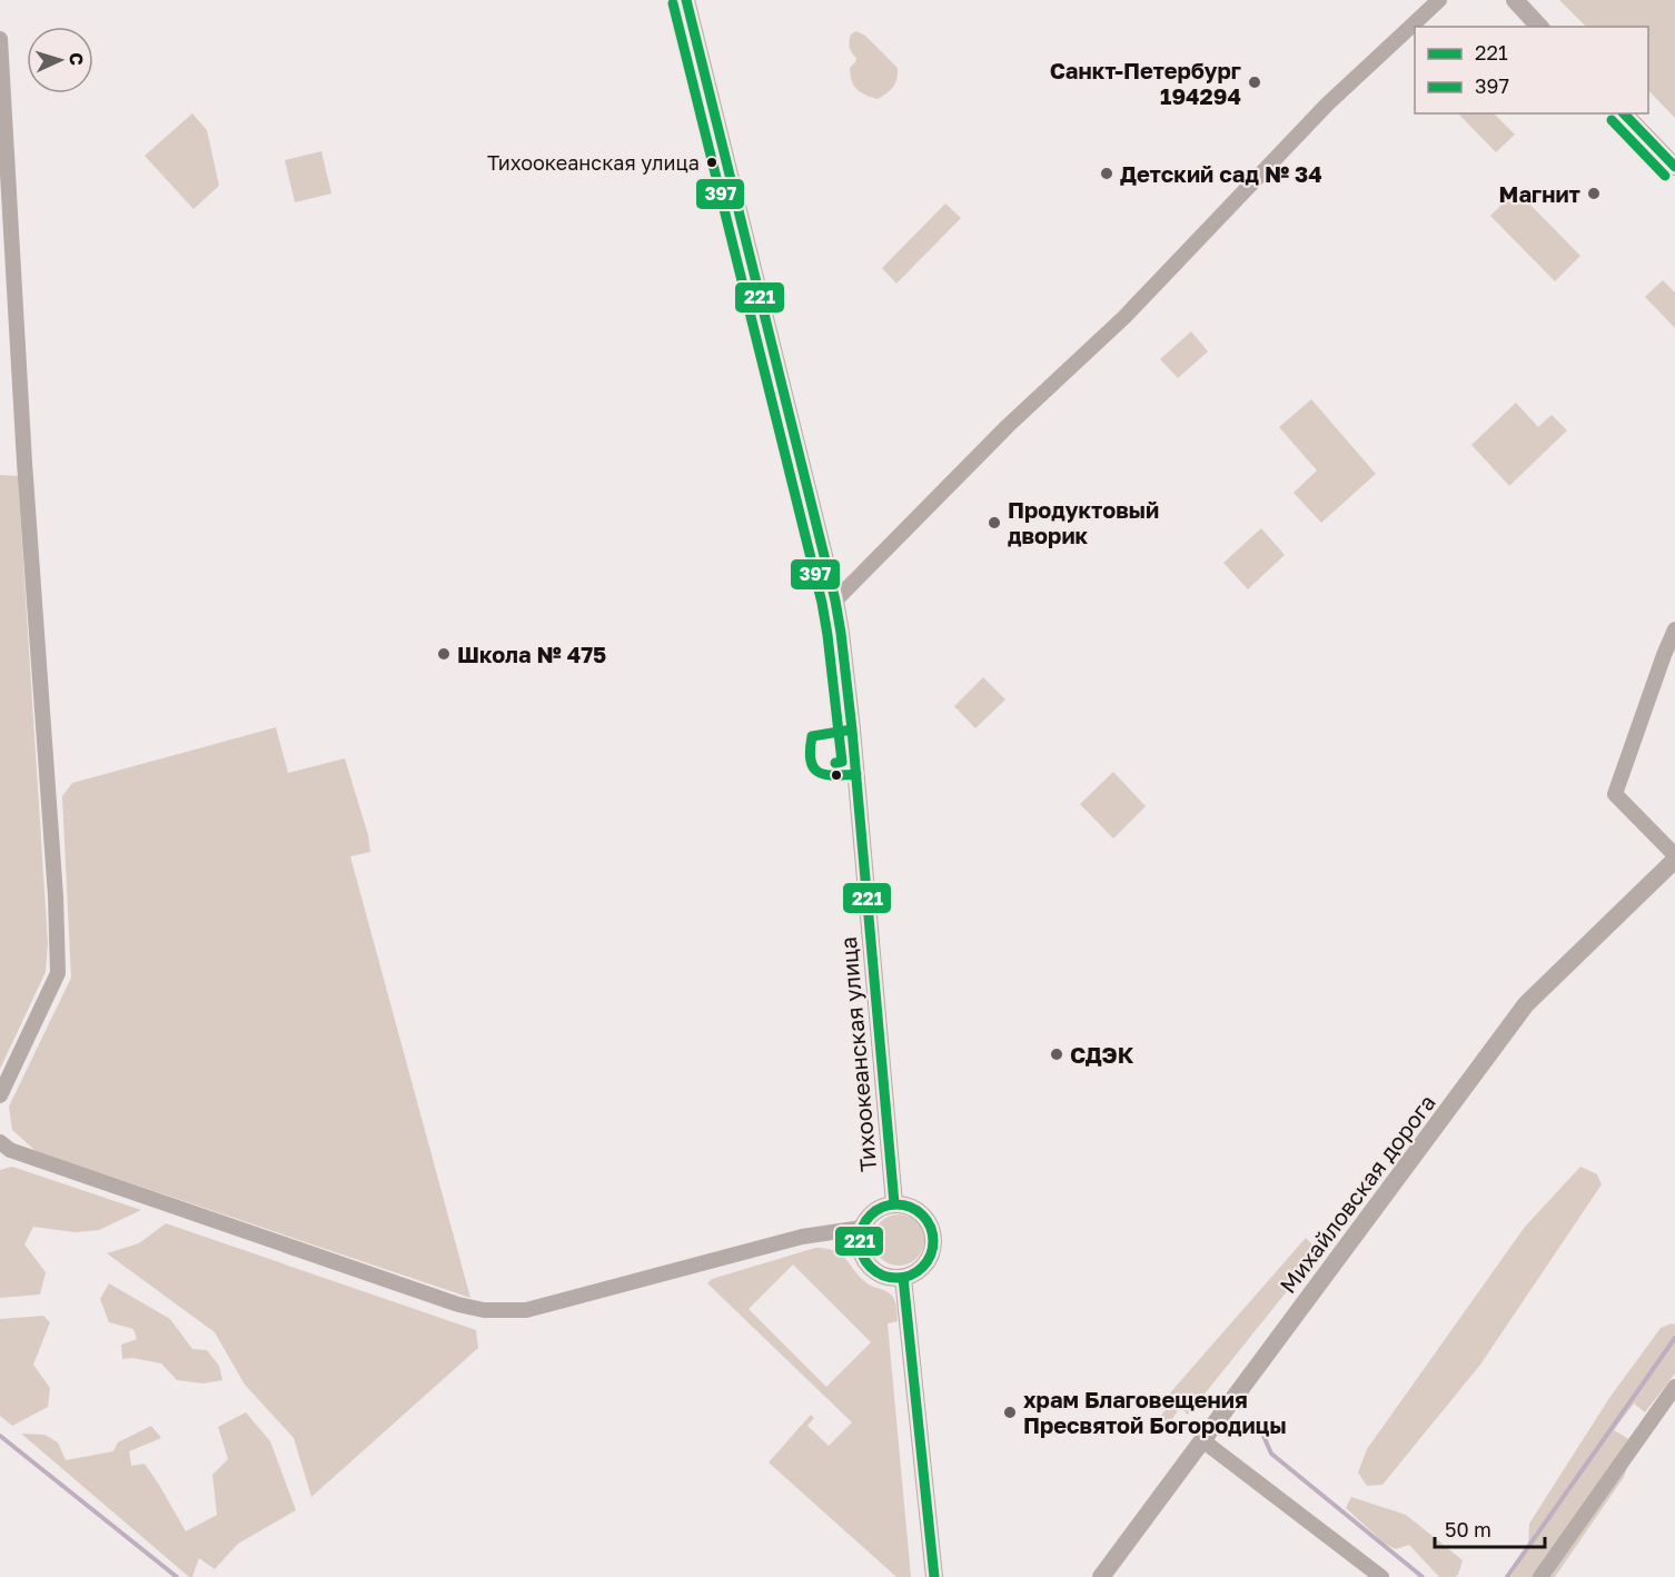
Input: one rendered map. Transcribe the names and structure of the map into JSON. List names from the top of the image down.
{
  "streets": {
    "street": ["Тихоокеанская улица", "Михайловская дорога"]
  },
  "places": [
    "Санкт-Петербург 194294",
    "Тихоокеанская улица",
    "Детский сад № 34",
    "Магнит",
    "Продуктовый дворик",
    "Школа № 475",
    "СДЭК",
    "храм Благовещения Пресвятой Богородицы"
  ],
  "lines": ["transit line 221", "transit line 397"],
  "legend": ["221", "397"],
  "scale_bar": "50 m",
  "north": "right"
}
